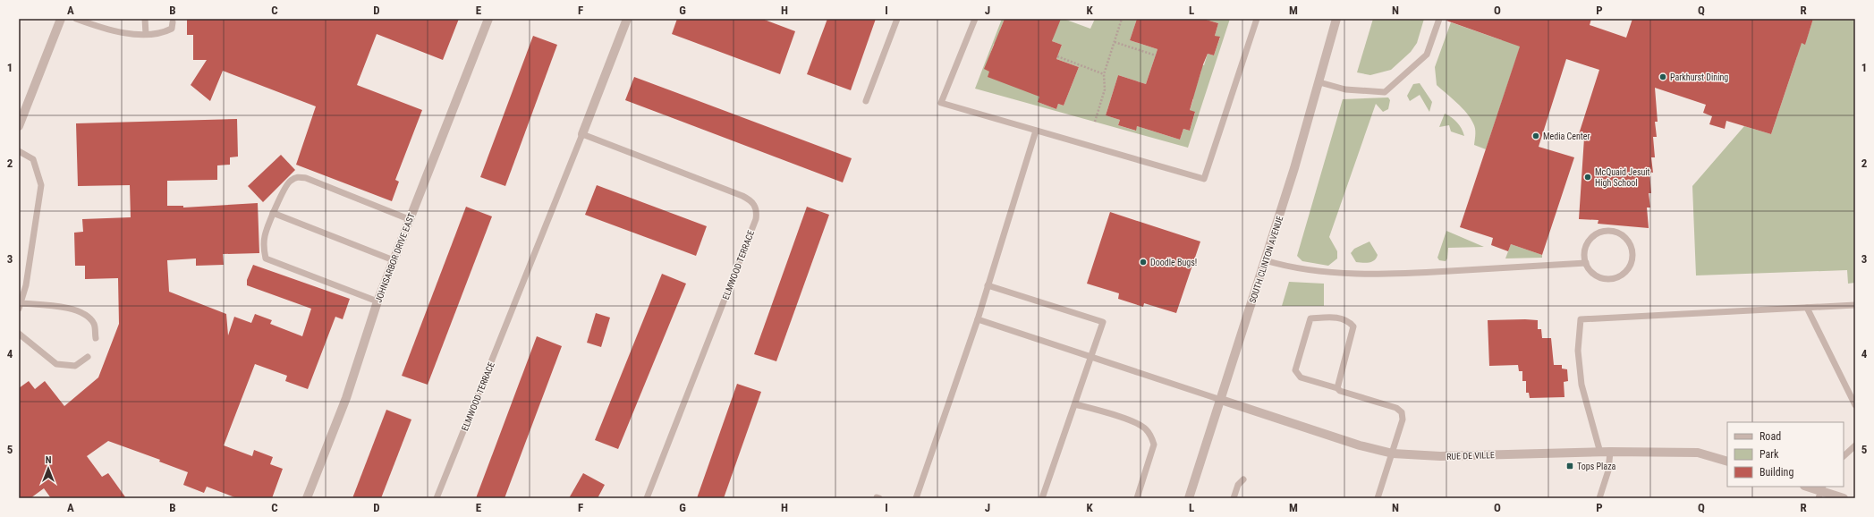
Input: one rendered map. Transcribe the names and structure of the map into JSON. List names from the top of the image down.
{
  "streets": {
    "street": [
      "JOHNSARBOR DRIVE EAST",
      "SOUTH CLINTON AVENUE",
      "ELMWOOD TERRACE",
      "RUE DE VILLE"
    ]
  },
  "crossings": [
    ["SOUTH CLINTON AVENUE", "RUE DE VILLE"]
  ],
  "places": {
    "other": [
      "Parkhurst Dining",
      "Media Center",
      "McQuaid Jesuit High School",
      "Doodle Bugs!"
    ],
    "transit": ["Tops Plaza"]
  },
  "legend": ["Road", "Park", "Building"],
  "north": "top",
  "grid": {
    "columns": [
      "A",
      "B",
      "C",
      "D",
      "E",
      "F",
      "G",
      "H",
      "I",
      "J",
      "K",
      "L",
      "M",
      "N",
      "O",
      "P",
      "Q",
      "R"
    ],
    "rows": [
      "1",
      "2",
      "3",
      "4",
      "5"
    ]
  }
}
